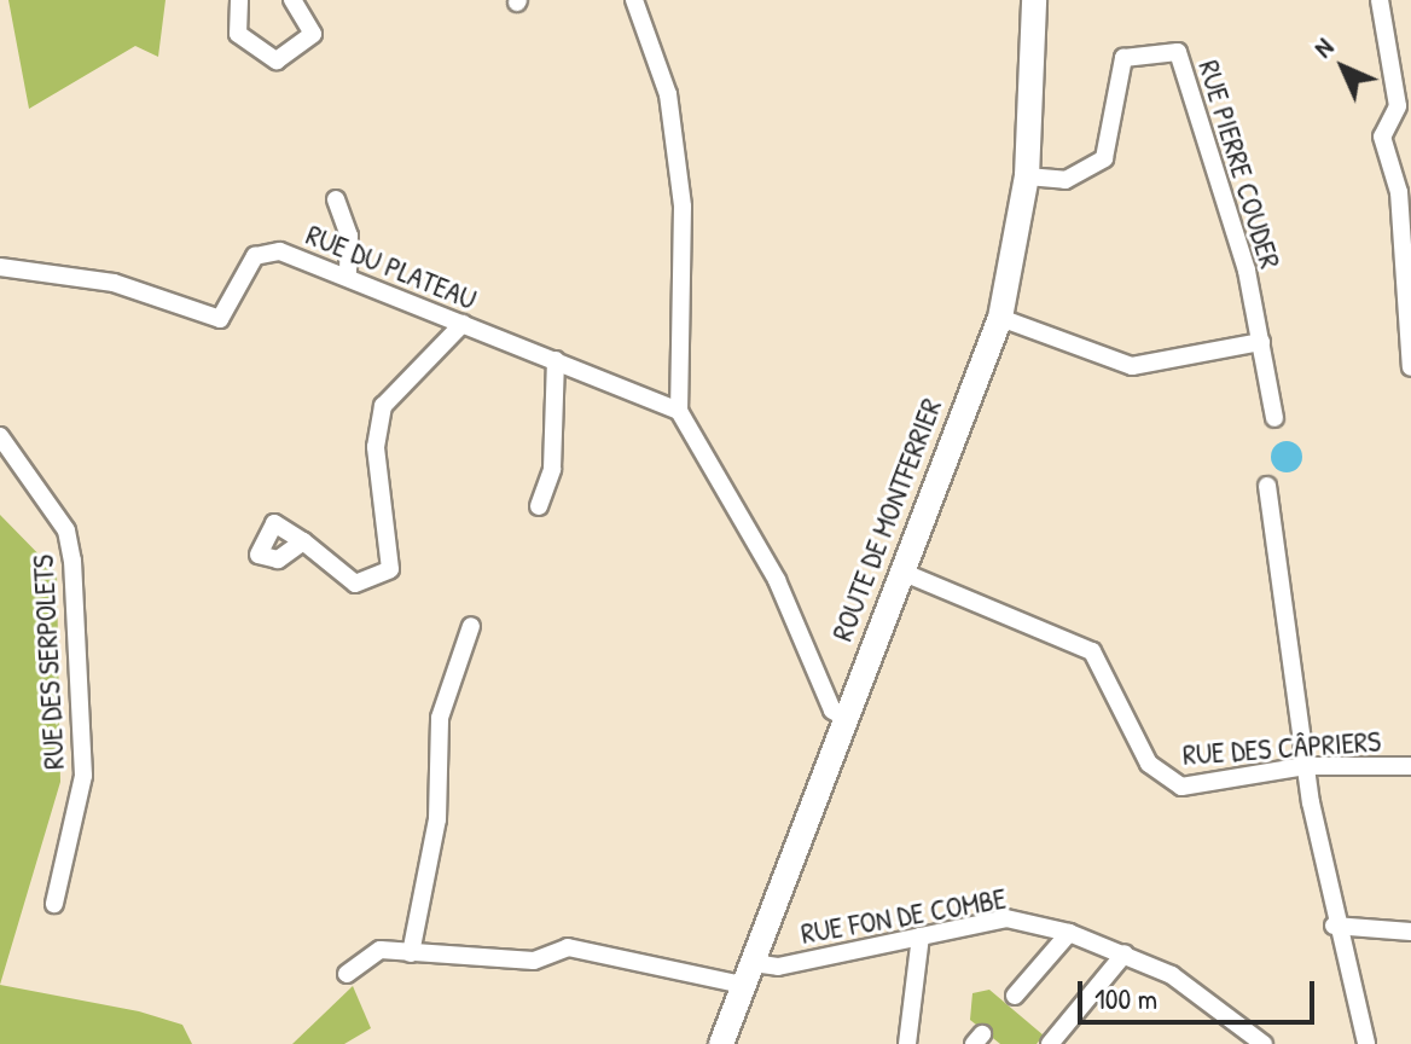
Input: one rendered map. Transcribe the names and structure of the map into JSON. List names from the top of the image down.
{
  "streets": {
    "street": [
      "RUE PIERRE COUDER",
      "RUE DU PLATEAU",
      "ROUTE DE MONTFERRIER",
      "RUE DES SERPOLETS",
      "RUE DES CÂPRIERS",
      "RUE FON DE COMBE"
    ]
  },
  "crossings": [
    ["RUE PIERRE COUDER", "ROUTE DE MONTFERRIER"],
    ["ROUTE DE MONTFERRIER", "RUE DES CÂPRIERS"],
    ["ROUTE DE MONTFERRIER", "RUE FON DE COMBE"]
  ],
  "scale_bar": "100 m",
  "north": "top left"
}
